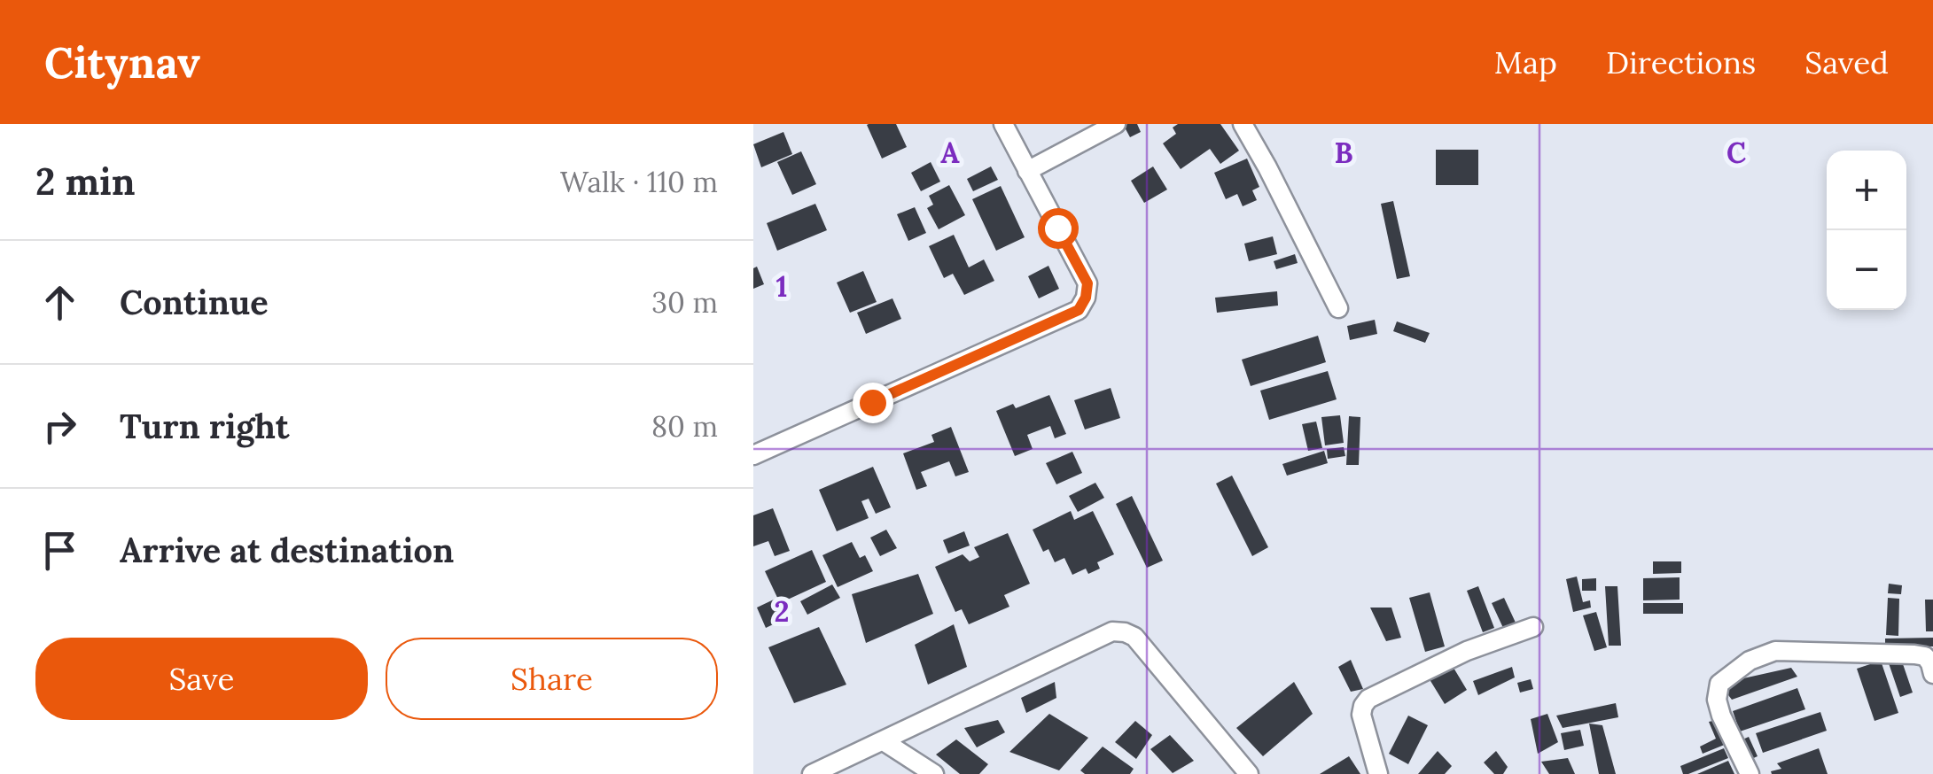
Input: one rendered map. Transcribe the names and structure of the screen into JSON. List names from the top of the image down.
{
  "page": {
    "header": "Citynav",
    "nav": ["Map", "Directions", "Saved"],
    "heading": ["2 min", "Walk · 110 m"],
    "map_buttons": ["+", "−"],
    "list": [
      ["Continue", "30 m"],
      ["Turn right", "80 m"],
      "Arrive at destination"
    ],
    "buttons": ["Save", "Share"]
  },
  "grid": {
    "columns": ["A", "B", "C"],
    "rows": ["1", "2"]
  }
}
